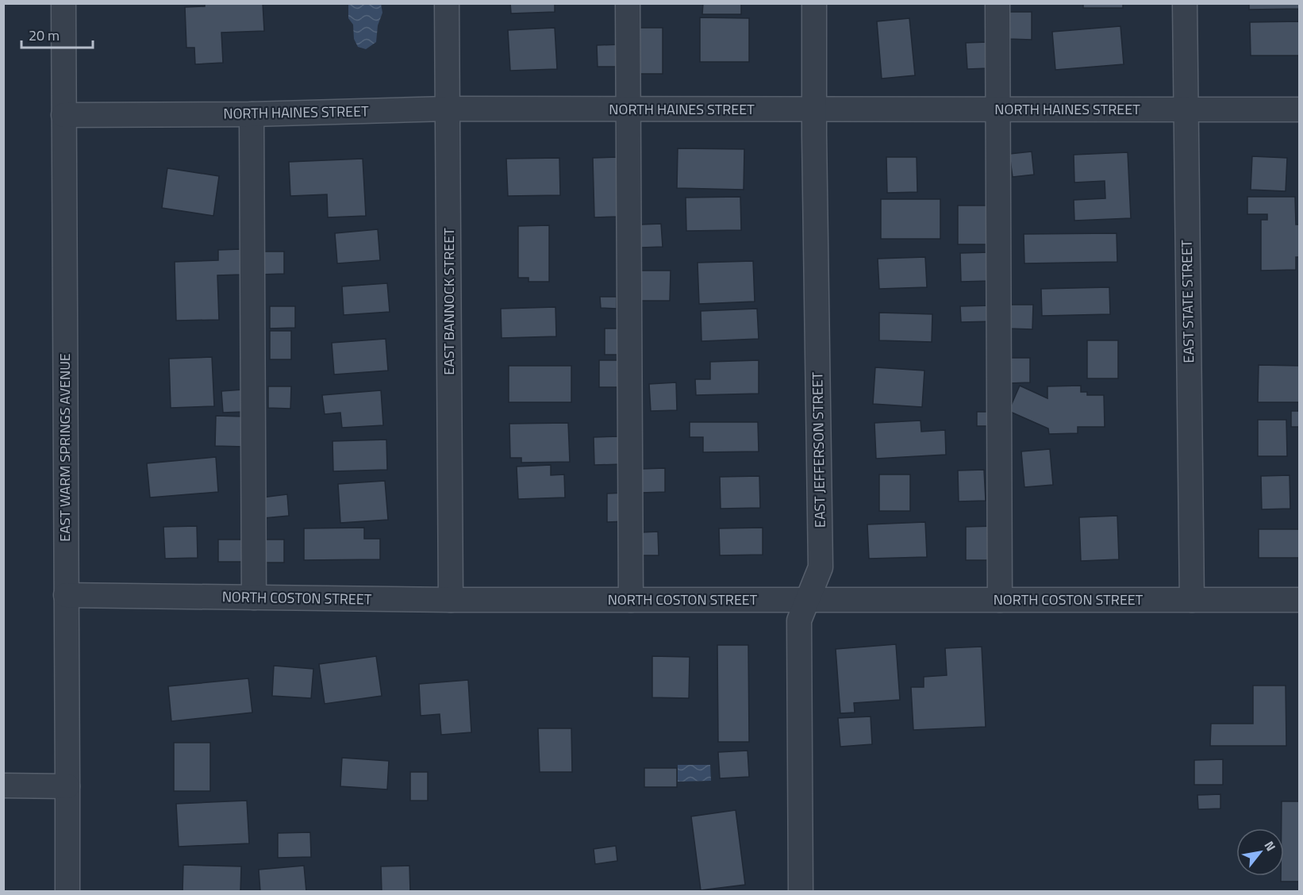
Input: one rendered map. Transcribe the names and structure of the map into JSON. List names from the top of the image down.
{
  "streets": {
    "street": [
      "NORTH HAINES STREET",
      "EAST BANNOCK STREET",
      "EAST STATE STREET",
      "EAST WARM SPRINGS AVENUE",
      "EAST JEFFERSON STREET",
      "NORTH COSTON STREET"
    ]
  },
  "crossings": [
    ["NORTH HAINES STREET", "EAST BANNOCK STREET"],
    ["NORTH HAINES STREET", "EAST STATE STREET"],
    ["NORTH HAINES STREET", "EAST WARM SPRINGS AVENUE"],
    ["NORTH HAINES STREET", "EAST JEFFERSON STREET"],
    ["EAST BANNOCK STREET", "NORTH COSTON STREET"],
    ["EAST STATE STREET", "NORTH COSTON STREET"],
    ["EAST WARM SPRINGS AVENUE", "NORTH COSTON STREET"],
    ["EAST JEFFERSON STREET", "NORTH COSTON STREET"]
  ],
  "scale_bar": "20 m",
  "north": "top right"
}
